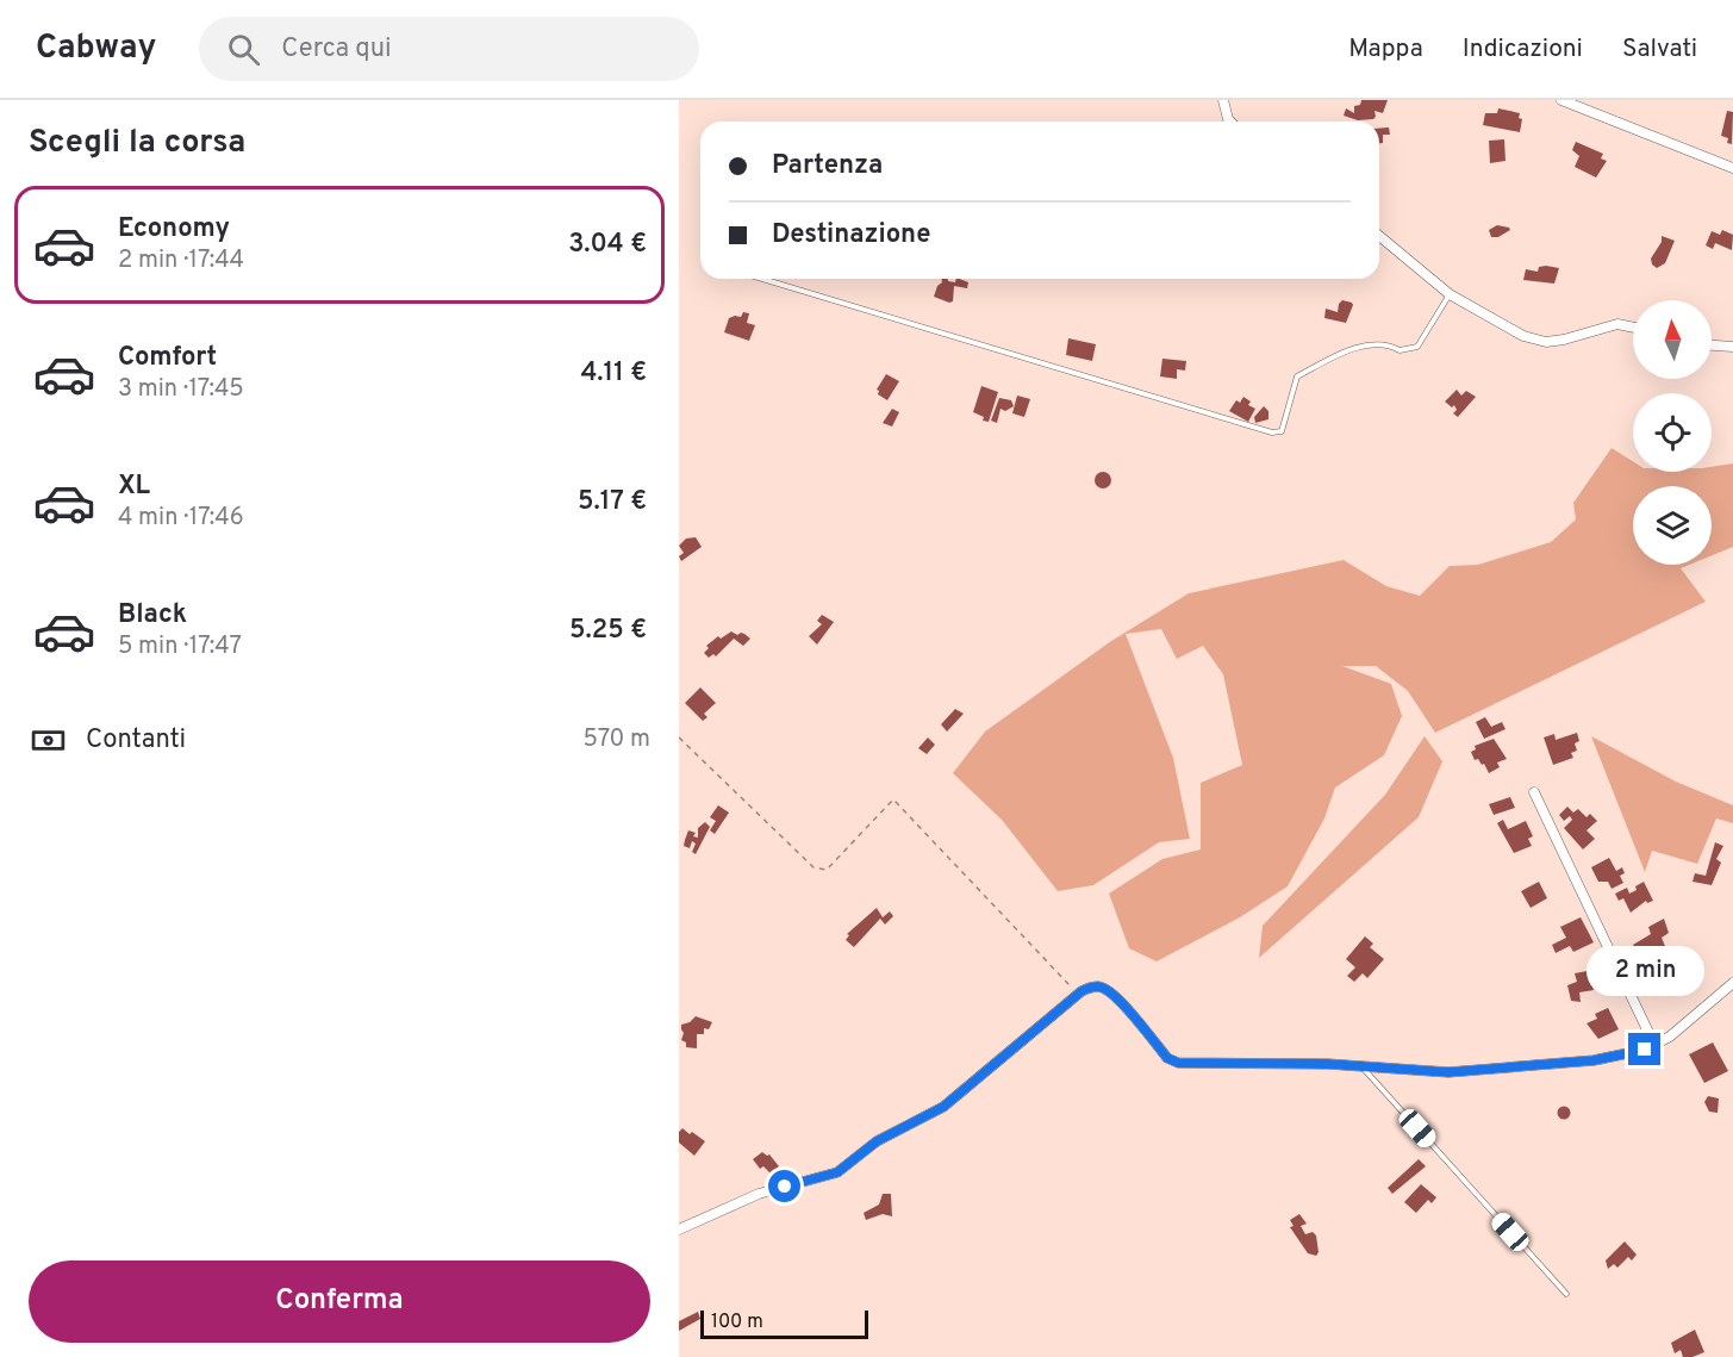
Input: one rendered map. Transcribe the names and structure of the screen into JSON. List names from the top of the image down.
{
  "scale_bar": "100 m",
  "north": "top",
  "page": {
    "header": "Cabway",
    "search": "Cerca qui",
    "nav": ["Mappa", "Indicazioni", "Salvati"],
    "heading": "Scegli la corsa",
    "banner": ["Partenza", "Destinazione"],
    "list": [
      {
        "name": "Economy",
        "note": "2 min · 17:44",
        "value": "3.04 €"
      },
      {
        "name": "Comfort",
        "note": "3 min · 17:45",
        "value": "4.11 €"
      },
      {
        "name": "XL",
        "note": "4 min · 17:46",
        "value": "5.17 €"
      },
      {
        "name": "Black",
        "note": "5 min · 17:47",
        "value": "5.25 €"
      }
    ],
    "pay": ["Contanti", "570 m"],
    "bubble": "2 min",
    "buttons": "Conferma",
    "scale": "100 m"
  }
}
